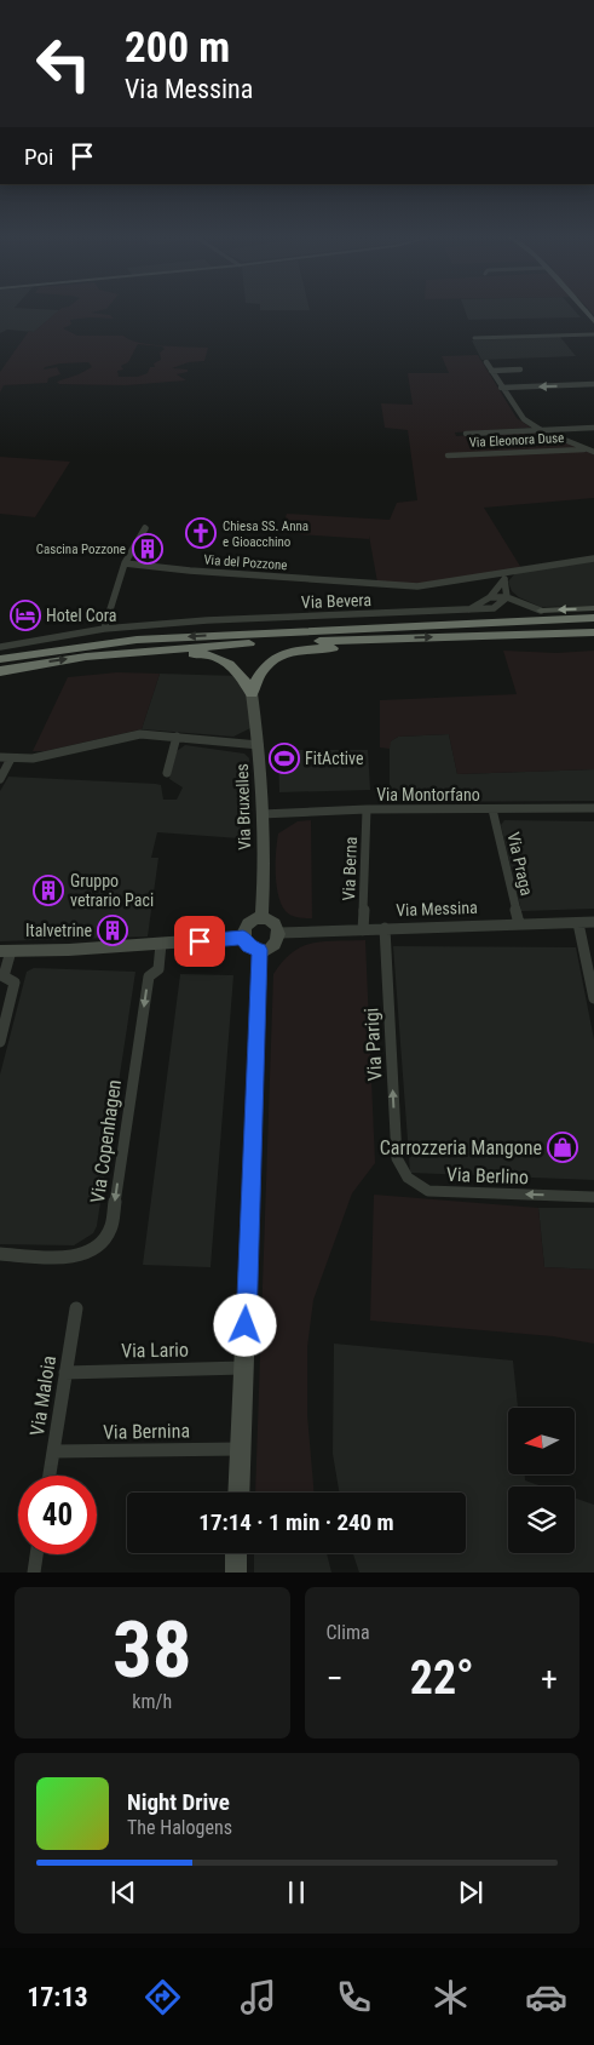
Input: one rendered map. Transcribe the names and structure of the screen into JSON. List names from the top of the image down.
{
  "streets": {
    "street": [
      "Via Eleonora Duse",
      "Via del Pozzone",
      "Via Bevera",
      "Via Montorfano",
      "Via Bruxelles",
      "Via Praga",
      "Via Berna",
      "Via Messina",
      "Via Parigi",
      "Via Copenhagen",
      "Via Berlino",
      "Via Lario",
      "Via Maloia",
      "Via Bernina"
    ]
  },
  "crossings": [
    ["Via del Pozzone", "Via Bevera"],
    ["Via Montorfano", "Via Bruxelles"],
    ["Via Montorfano", "Via Praga"],
    ["Via Montorfano", "Via Berna"],
    ["Via Bruxelles", "Via Messina"],
    ["Via Praga", "Via Messina"],
    ["Via Berna", "Via Messina"],
    ["Via Messina", "Via Parigi"],
    ["Via Parigi", "Via Berlino"],
    ["Via Lario", "Via Maloia"],
    ["Via Maloia", "Via Bernina"]
  ],
  "one_way": ["Via Parigi", "Via Copenhagen", "Via Berlino"],
  "places": {
    "church": ["Chiesa SS. Anna e Gioacchino"],
    "building": ["Cascina Pozzone", "Gruppo vetrario Paci", "Italvetrine"],
    "hotel": ["Hotel Cora"],
    "sports": ["FitActive"],
    "shop": ["Carrozzeria Mangone"]
  },
  "north": "left",
  "page": {
    "turn": ["200 m", "Via Messina"],
    "then": "Poi",
    "limit": "40",
    "trip": "17:14 · 1 min · 240 m",
    "tile": [
      ["38", "km/h"],
      "Clima"
    ],
    "heat": ["−", "22°", "+"],
    "song": ["Night Drive", "The Halogens"],
    "tabs": "17:13"
  }
}
